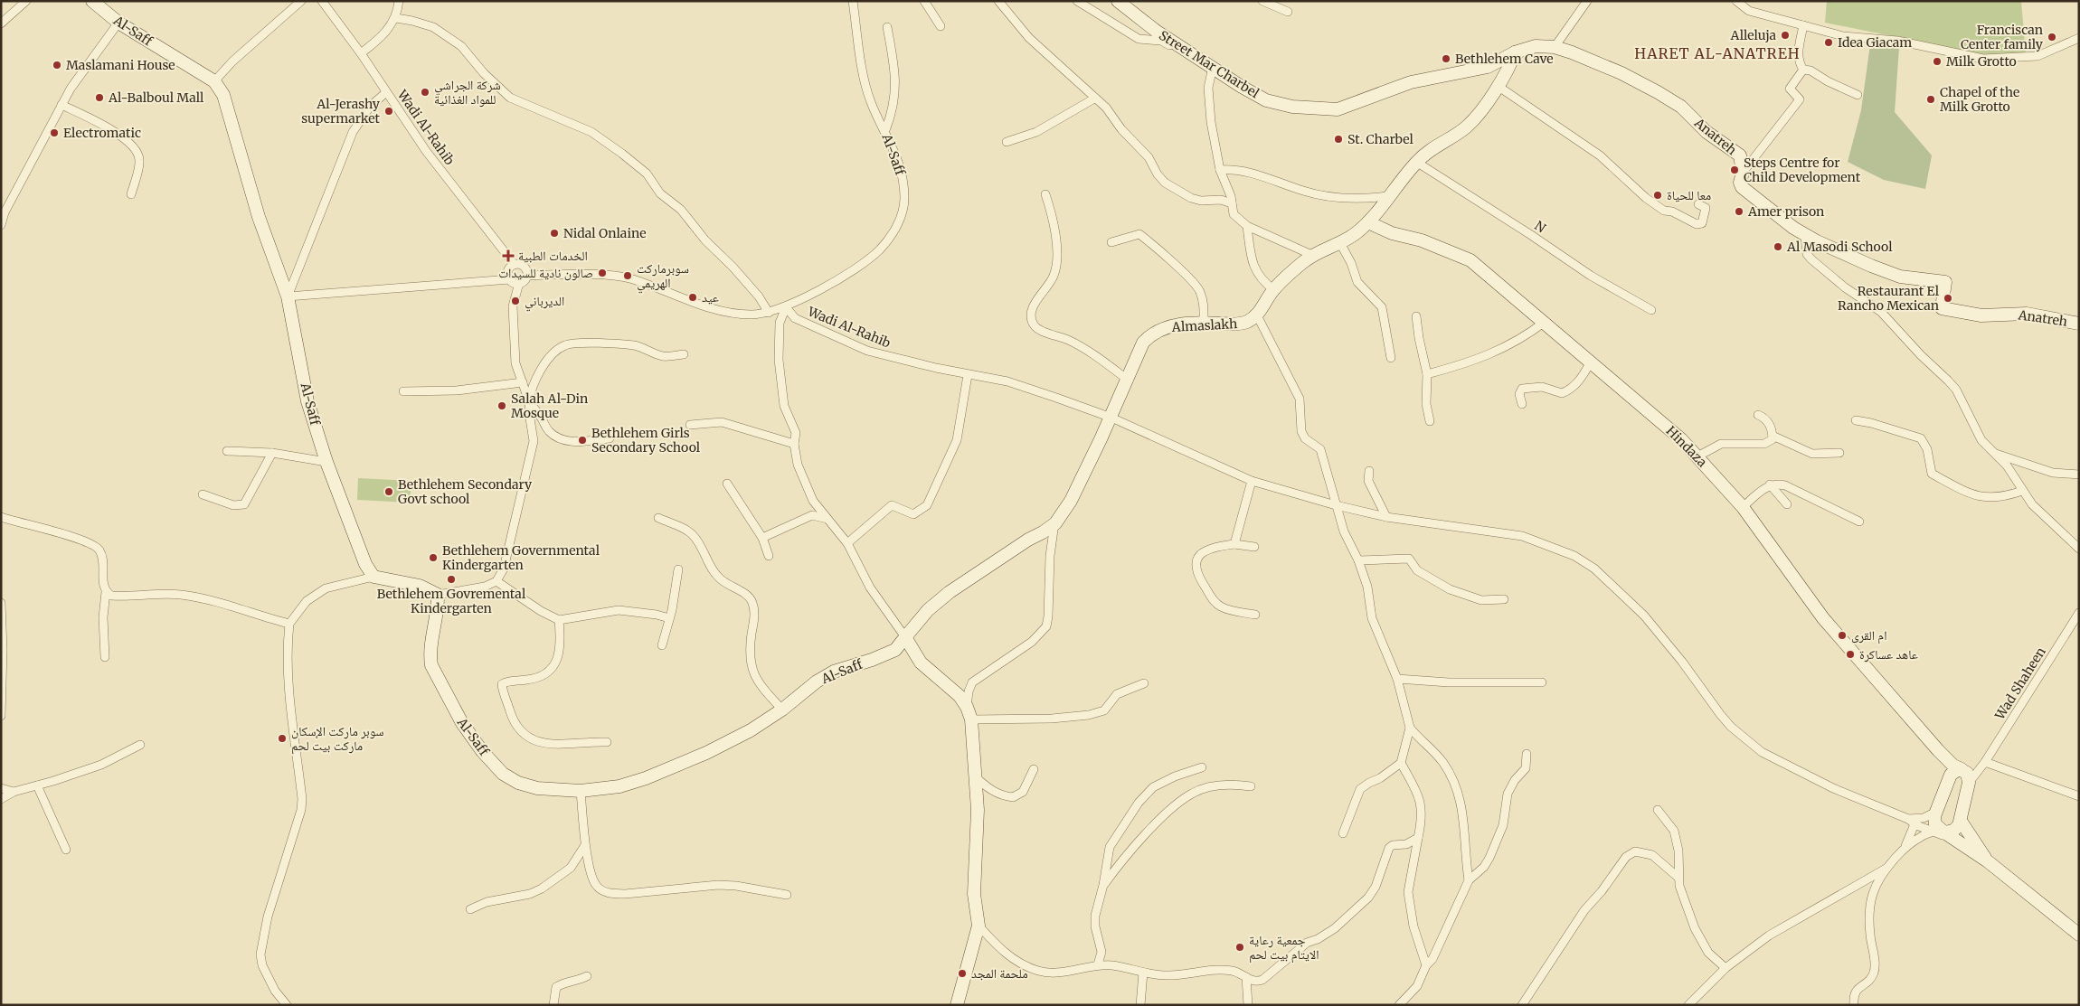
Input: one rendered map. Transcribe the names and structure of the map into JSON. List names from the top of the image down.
{
  "streets": {
    "street": [
      "Al-Saff",
      "Street Mar Charbel",
      "Wadi Al-Rahib",
      "Anatreh",
      "N",
      "Almaslakh",
      "Hindaza",
      "Wad Shaheen"
    ]
  },
  "crossings": [
    ["Al-Saff", "Wadi Al-Rahib"],
    ["Al-Saff", "Almaslakh"],
    ["Street Mar Charbel", "Anatreh"],
    ["Wadi Al-Rahib", "Almaslakh"]
  ],
  "districts": ["HARET AL-ANATREH"],
  "places": {
    "other": [
      "Alleluja",
      "Franciscan Center family",
      "Idea Giacam",
      "Bethlehem Cave",
      "Milk Grotto",
      "Maslamani House",
      "شركة الجراشي للمواد الغذائية",
      "Al-Balboul Mall",
      "Chapel of the Milk Grotto",
      "Al-Jerashy supermarket",
      "Electromatic",
      "St. Charbel",
      "Steps Centre for Child Development",
      "معا للحياة",
      "Amer prison",
      "Nidal Onlaine",
      "Al Masodi School",
      "صالون نادية للسيدات",
      "سوبرماركت الهريمي",
      "عيد",
      "Restaurant El Rancho Mexican",
      "الديرباني",
      "Salah Al-Din Mosque",
      "Bethlehem Girls Secondary School",
      "Bethlehem Secondary Govt school",
      "Bethlehem Governmental Kindergarten",
      "Bethlehem Govremental Kindergarten",
      "ام القرى",
      "عاهد عساكرة",
      "سوبر ماركت الإسكان ماركت بيت لحم",
      "جمعية رعاية الايتام بيت لحم",
      "ملحمة المجد"
    ],
    "health": ["الخدمات الطبية"]
  }
}
